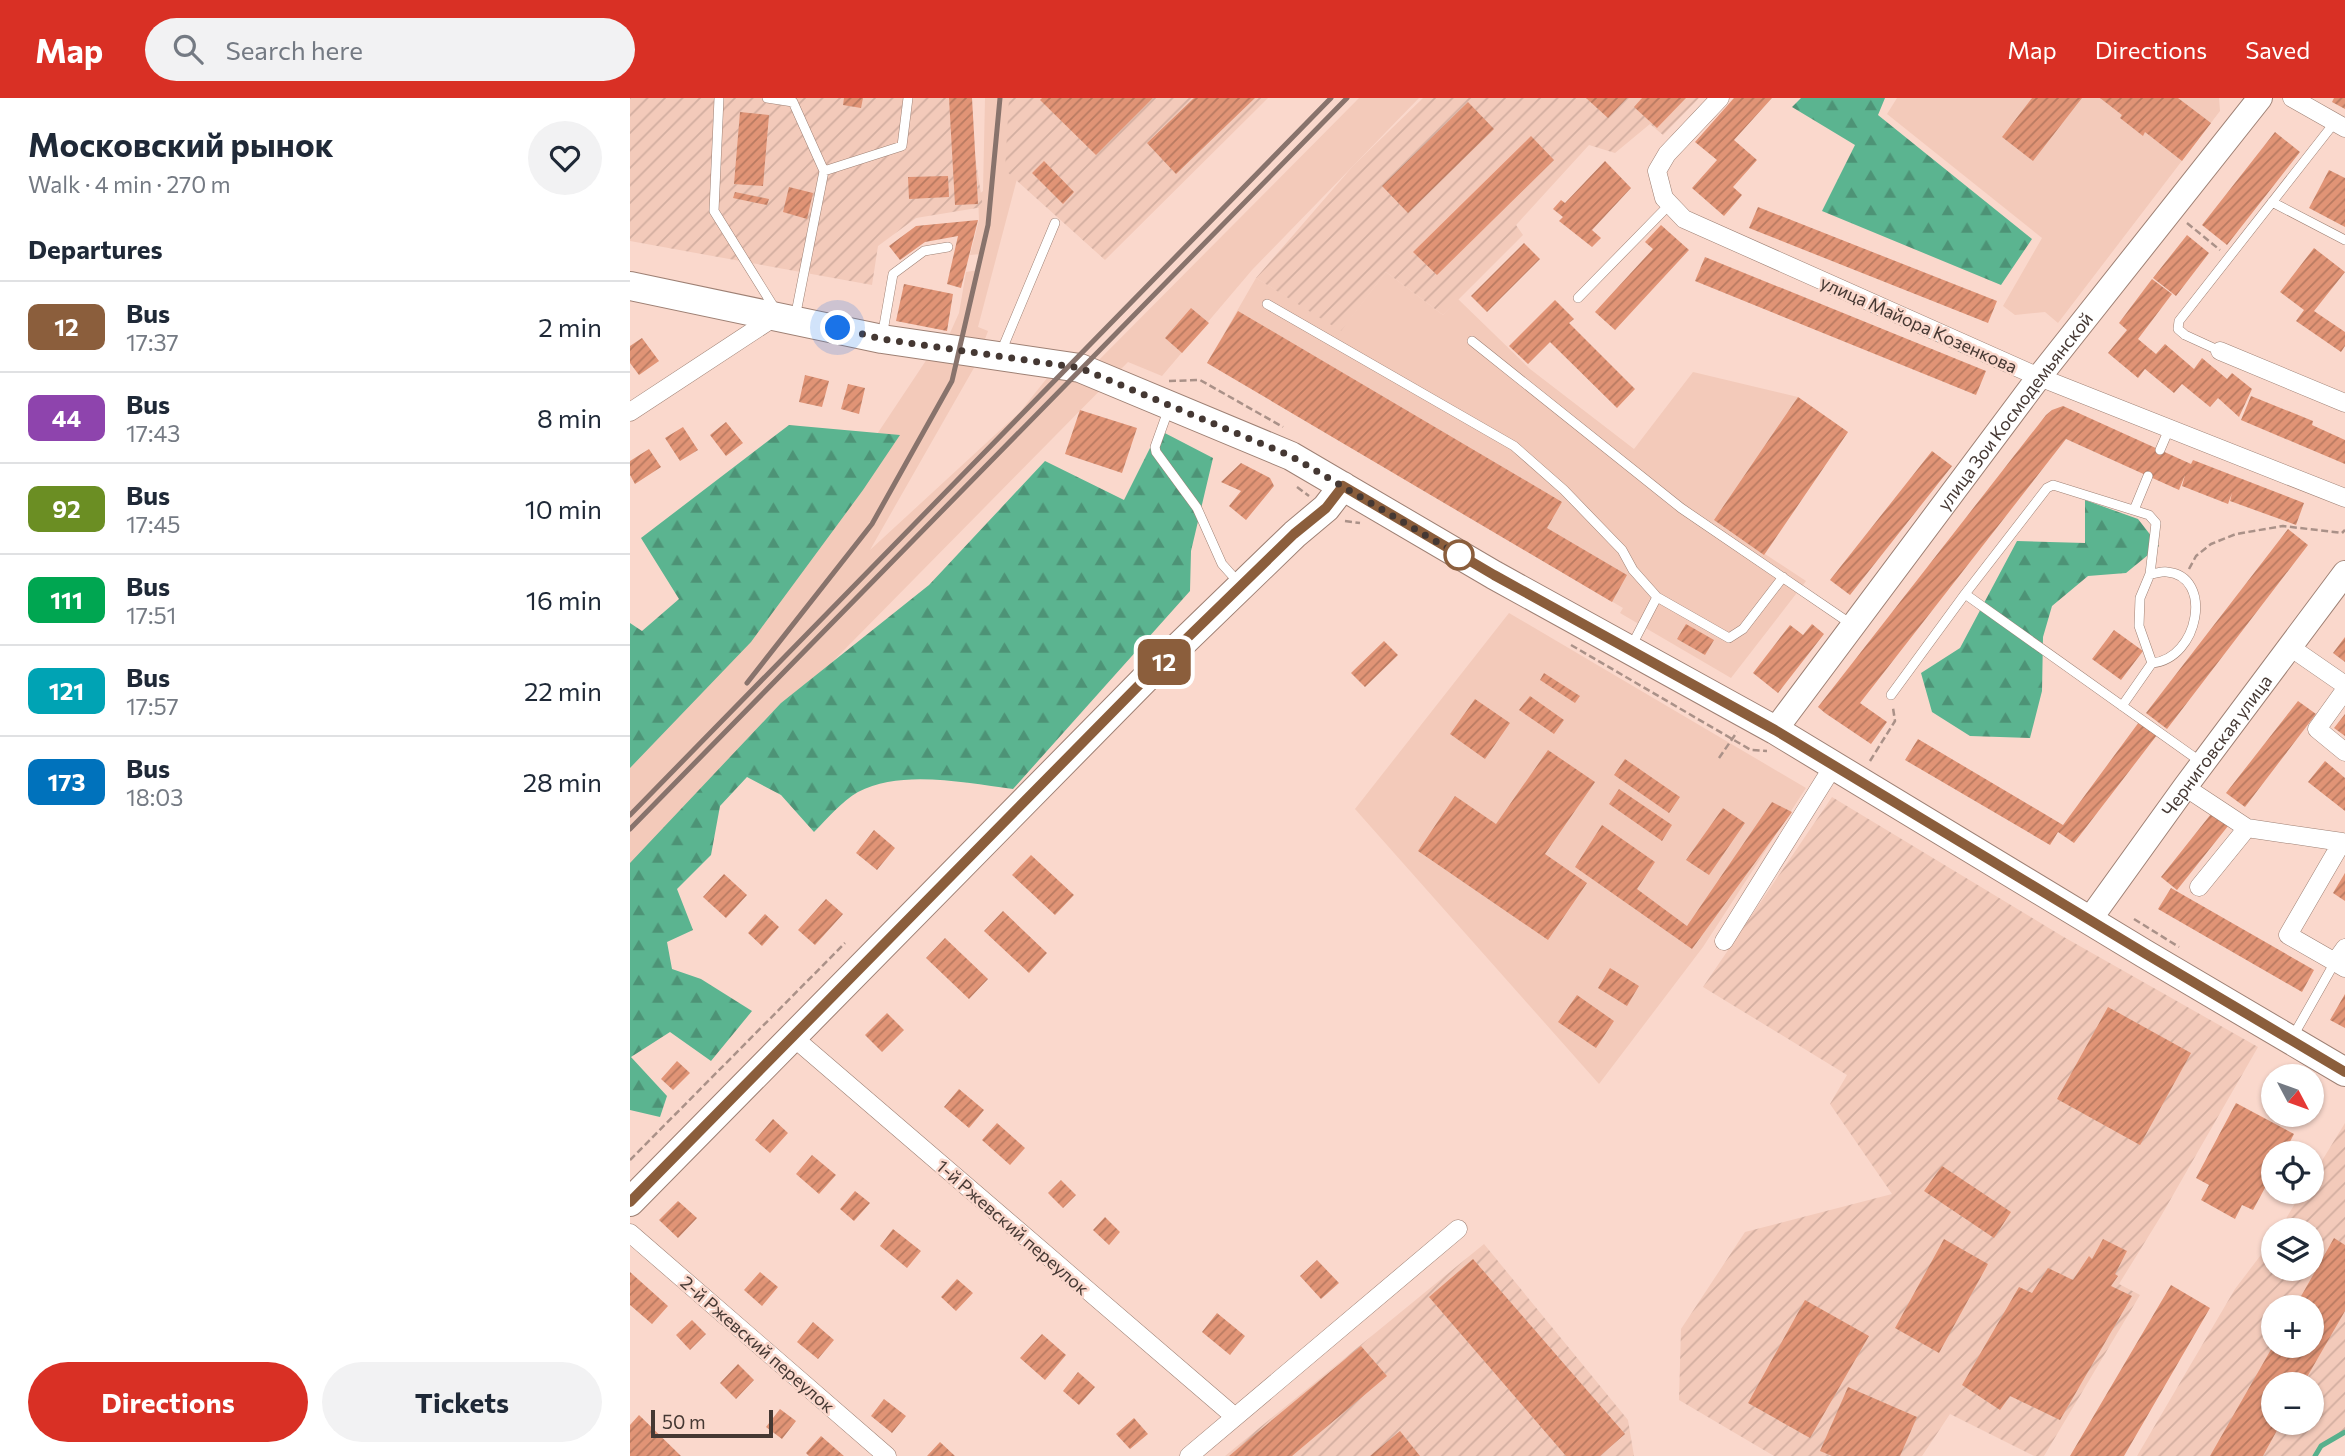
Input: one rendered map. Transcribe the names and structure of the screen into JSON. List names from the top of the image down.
{
  "streets": {
    "main road": ["улица Зои Космодемьянской", "Черниговская улица"],
    "street": ["улица Майора Козенкова", "1-й Ржевский переулок", "2-й Ржевский переулок"]
  },
  "crossings": [
    ["улица Майора Козенкова", "улица Зои Космодемьянской"]
  ],
  "lines": ["bus line 12"],
  "scale_bar": "50 m",
  "north": "bottom right",
  "page": {
    "header": "Map",
    "search": "Search here",
    "nav": ["Map", "Directions", "Saved"],
    "heading": [
      ["Московский рынок", "Walk · 4 min · 270 m"],
      "Departures"
    ],
    "on_map": "12",
    "list": [
      {
        "mark": "12",
        "name": "Bus",
        "note": "17:37",
        "value": "2 min"
      },
      {
        "mark": "44",
        "name": "Bus",
        "note": "17:43",
        "value": "8 min"
      },
      {
        "mark": "92",
        "name": "Bus",
        "note": "17:45",
        "value": "10 min"
      },
      {
        "mark": "111",
        "name": "Bus",
        "note": "17:51",
        "value": "16 min"
      },
      {
        "mark": "121",
        "name": "Bus",
        "note": "17:57",
        "value": "22 min"
      },
      {
        "mark": "173",
        "name": "Bus",
        "note": "18:03",
        "value": "28 min"
      }
    ],
    "map_buttons": ["+", "−"],
    "buttons": ["Directions", "Tickets"],
    "scale": "50 m"
  }
}
